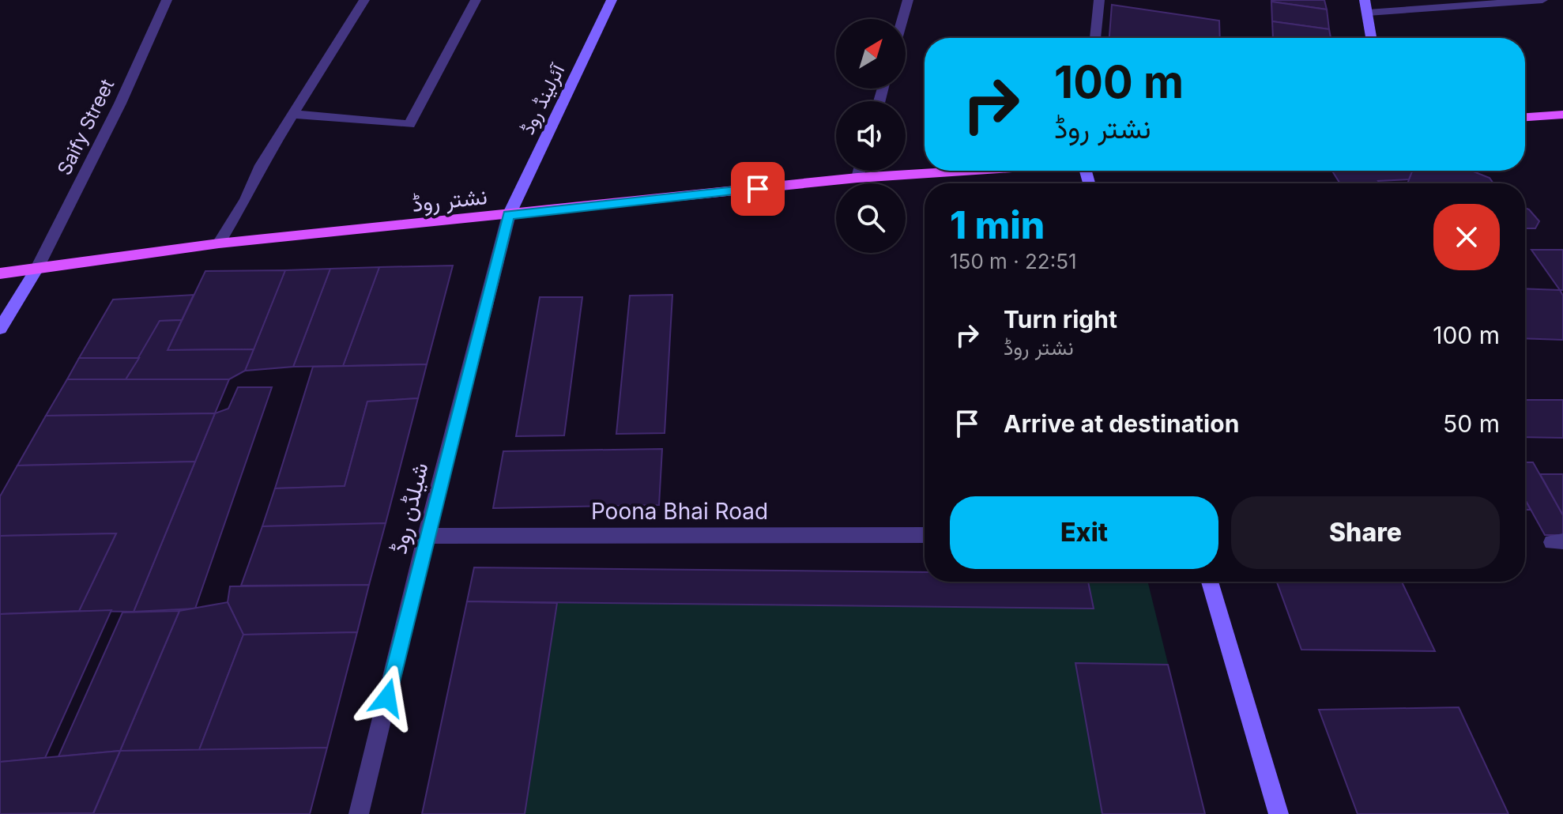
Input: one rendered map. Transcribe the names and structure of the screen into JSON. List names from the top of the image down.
{
  "streets": {
    "main road": ["نشتر روڈ"],
    "street": [
      "آئرلینڈ روڈ",
      "Saify Street",
      "شیلڈن روڈ",
      "Poona Bhai Road"
    ]
  },
  "crossings": [
    ["آئرلینڈ روڈ", "نشتر روڈ"],
    ["آئرلینڈ روڈ", "شیلڈن روڈ"],
    ["Saify Street", "نشتر روڈ"],
    ["نشتر روڈ", "شیلڈن روڈ"],
    ["شیلڈن روڈ", "Poona Bhai Road"]
  ],
  "north": "top right",
  "page": {
    "turn": ["100 m", "نشتر روڈ"],
    "heading": ["1 min", "150 m · 22:51"],
    "list": [
      {
        "name": "Turn right",
        "note": "نشتر روڈ",
        "value": "100 m"
      },
      {
        "name": "Arrive at destination",
        "value": "50 m"
      }
    ],
    "buttons": ["Exit", "Share"]
  }
}
